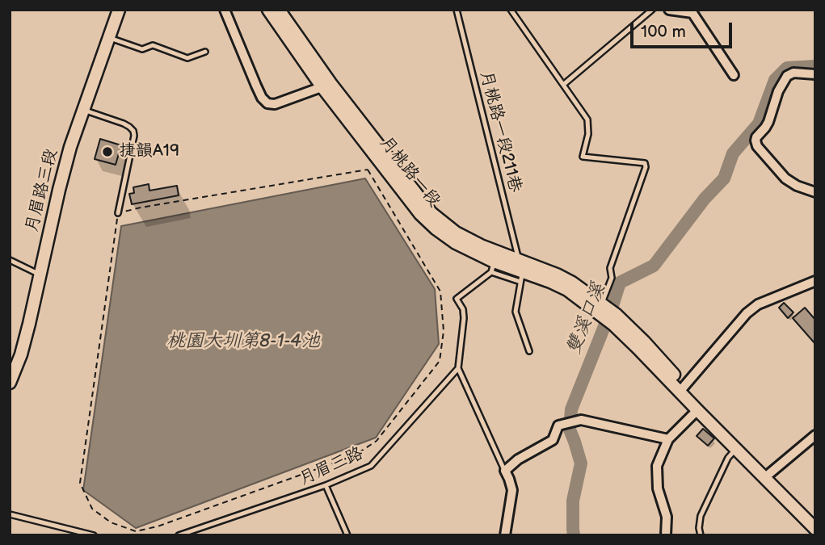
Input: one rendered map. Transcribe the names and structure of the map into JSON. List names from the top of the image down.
{
  "streets": {
    "street": ["月桃路一段", "月眉路三段"],
    "lane": ["月桃路一段211巷", "月眉三路"]
  },
  "crossings": [
    ["月桃路一段211巷", "月桃路一段"]
  ],
  "water": ["雙溪口溪", "桃園大圳第8-1-4池"],
  "places": ["捷韻A19"],
  "scale_bar": "100 m"
}
